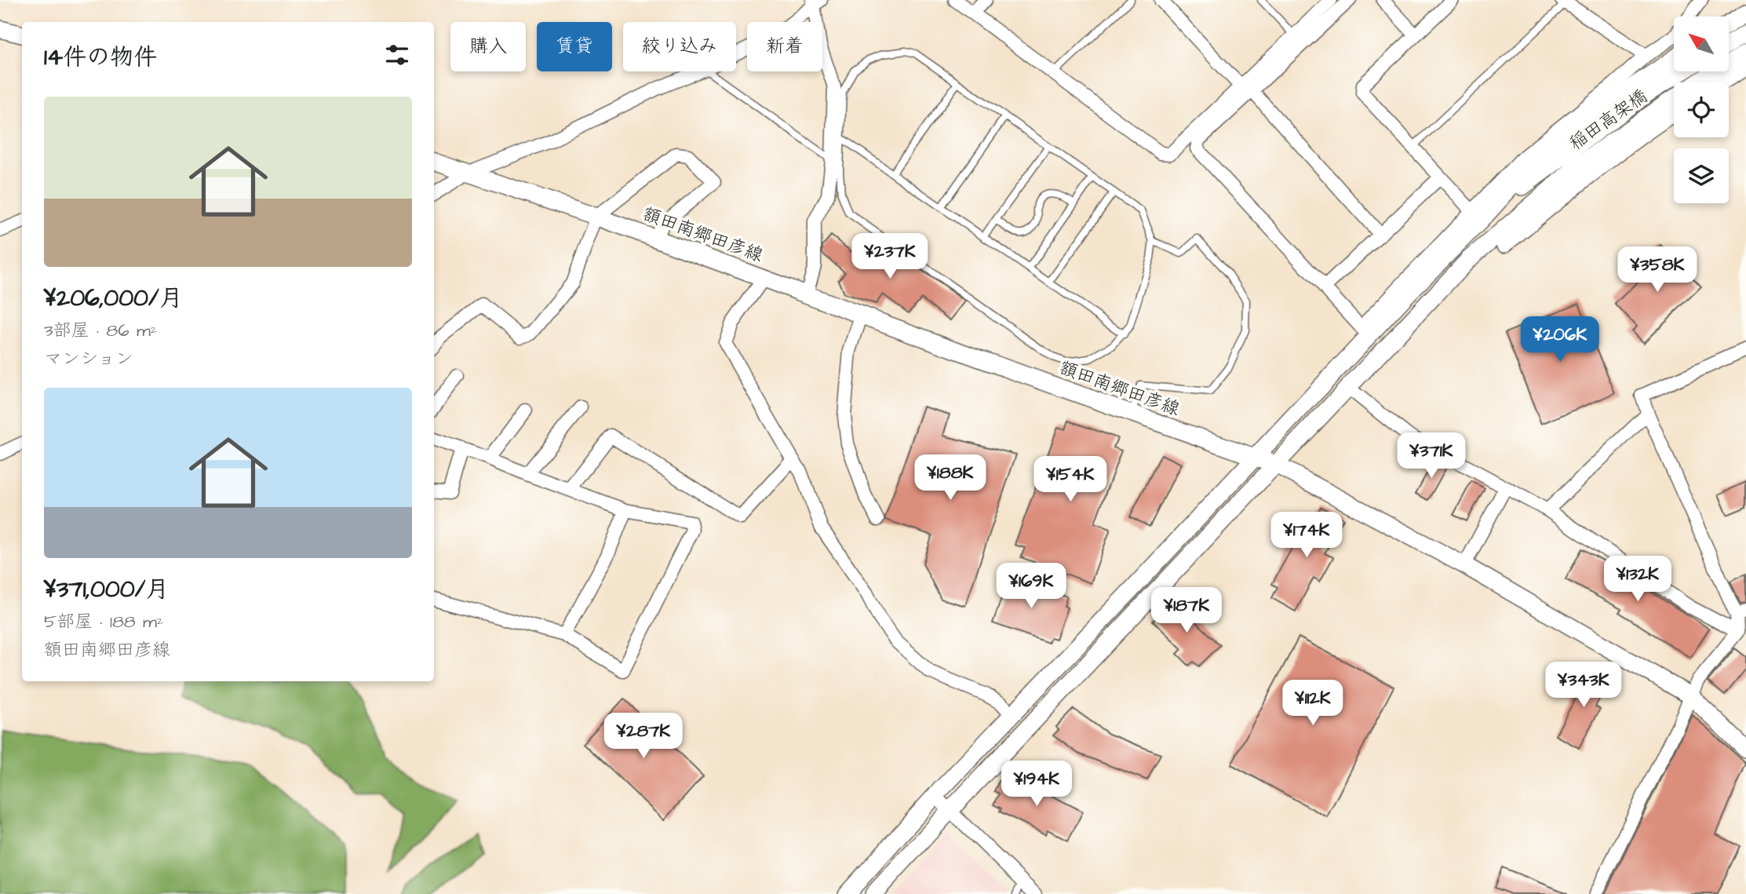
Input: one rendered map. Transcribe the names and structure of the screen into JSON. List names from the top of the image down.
{
  "streets": {
    "street": ["稲田高架橋", "額田南郷田彦線"]
  },
  "north": "top left",
  "page": {
    "chip": [
      "購入",
      "賃貸",
      "絞り込み",
      "新着"
    ],
    "heading": "14件の物件",
    "list": [
      {
        "name": "¥206,000/月",
        "note": "3部屋 · 86 m² · マンション"
      },
      {
        "name": "¥371,000/月",
        "note": "5部屋 · 188 m² · 額田南郷田彦線"
      }
    ],
    "price": [
      "¥237K",
      "¥358K",
      "¥206K",
      "¥371K",
      "¥188K",
      "¥154K",
      "¥174K",
      "¥132K",
      "¥169K",
      "¥187K",
      "¥343K",
      "¥112K",
      "¥287K",
      "¥194K"
    ]
  }
}
